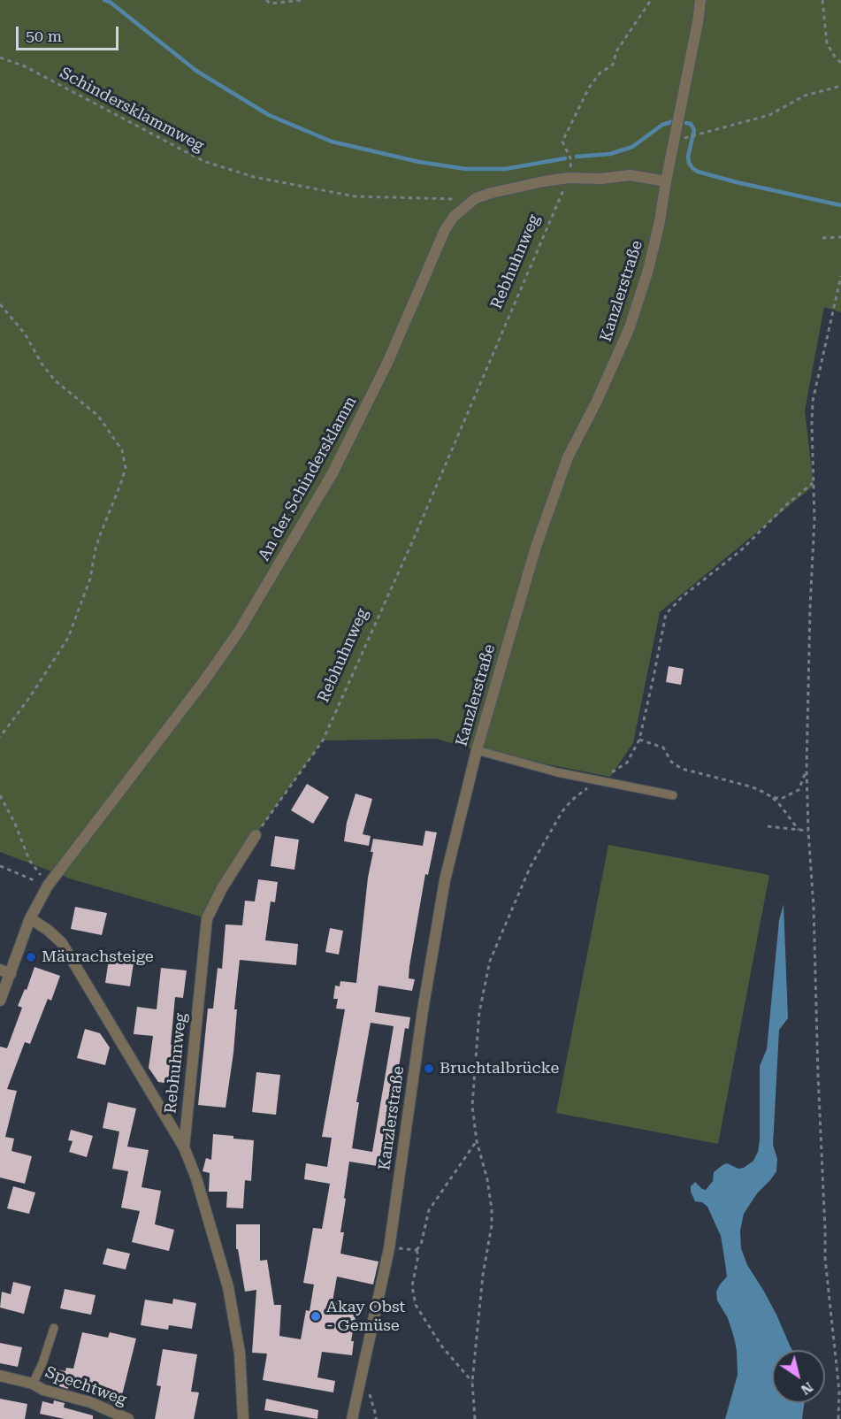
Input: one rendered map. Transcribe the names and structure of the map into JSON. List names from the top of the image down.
{
  "streets": {
    "street": [
      "Rebhuhnweg",
      "Kanzlerstraße",
      "An der Schindersklamm",
      "Spechtweg"
    ],
    "path": ["Schindersklammweg"]
  },
  "crossings": [
    ["Schindersklammweg", "An der Schindersklamm"],
    ["Rebhuhnweg", "An der Schindersklamm"],
    ["Kanzlerstraße", "An der Schindersklamm"]
  ],
  "places": ["Mäurachsteige", "Bruchtalbrücke", "Akay Obst - Gemüse"],
  "scale_bar": "50 m",
  "north": "bottom right"
}
